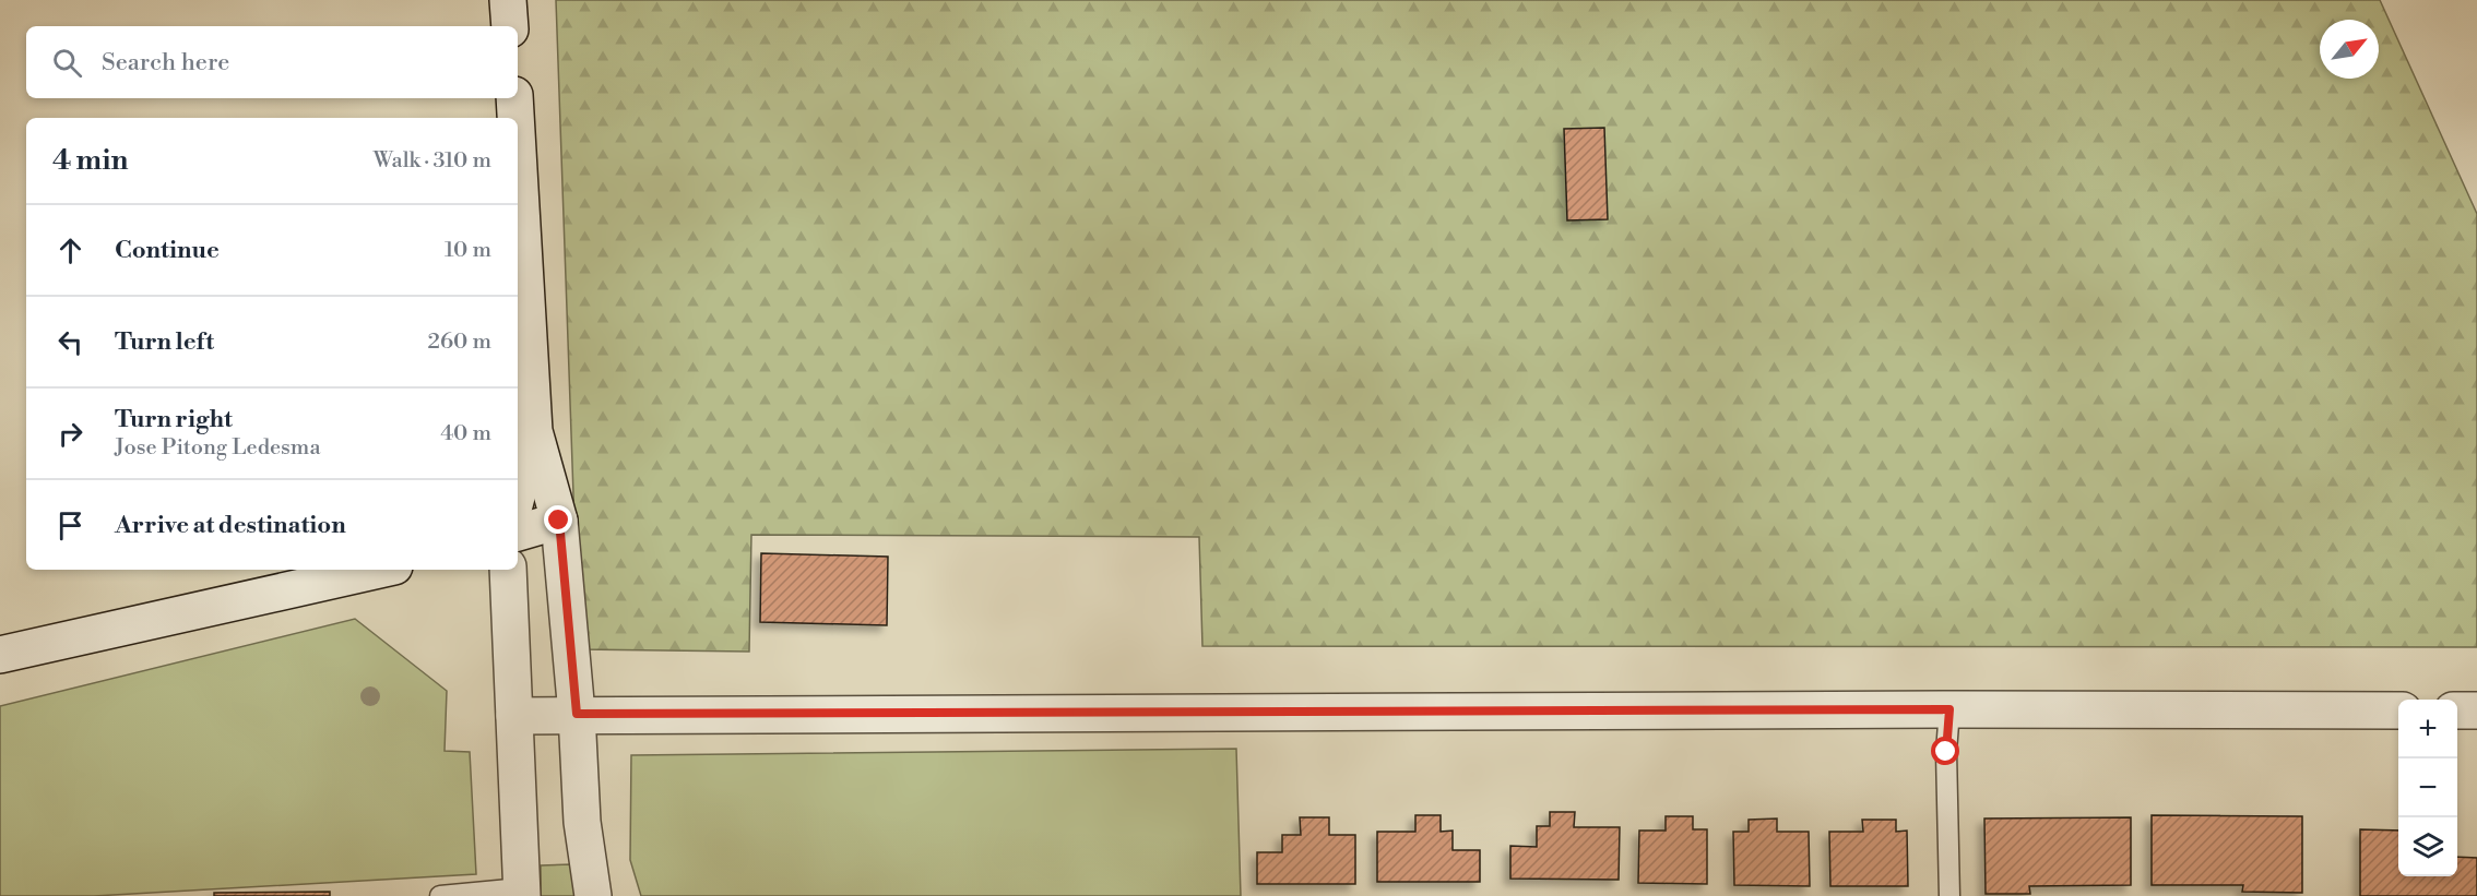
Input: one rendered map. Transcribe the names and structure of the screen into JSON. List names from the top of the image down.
{
  "north": "top right",
  "page": {
    "search": "Search here",
    "heading": ["4 min", "Walk · 310 m"],
    "list": [
      ["Continue", "10 m"],
      ["Turn left", "260 m"],
      ["Turn right", "Jose Pitong Ledesma", "40 m"],
      "Arrive at destination"
    ],
    "map_buttons": ["+", "−"]
  }
}
